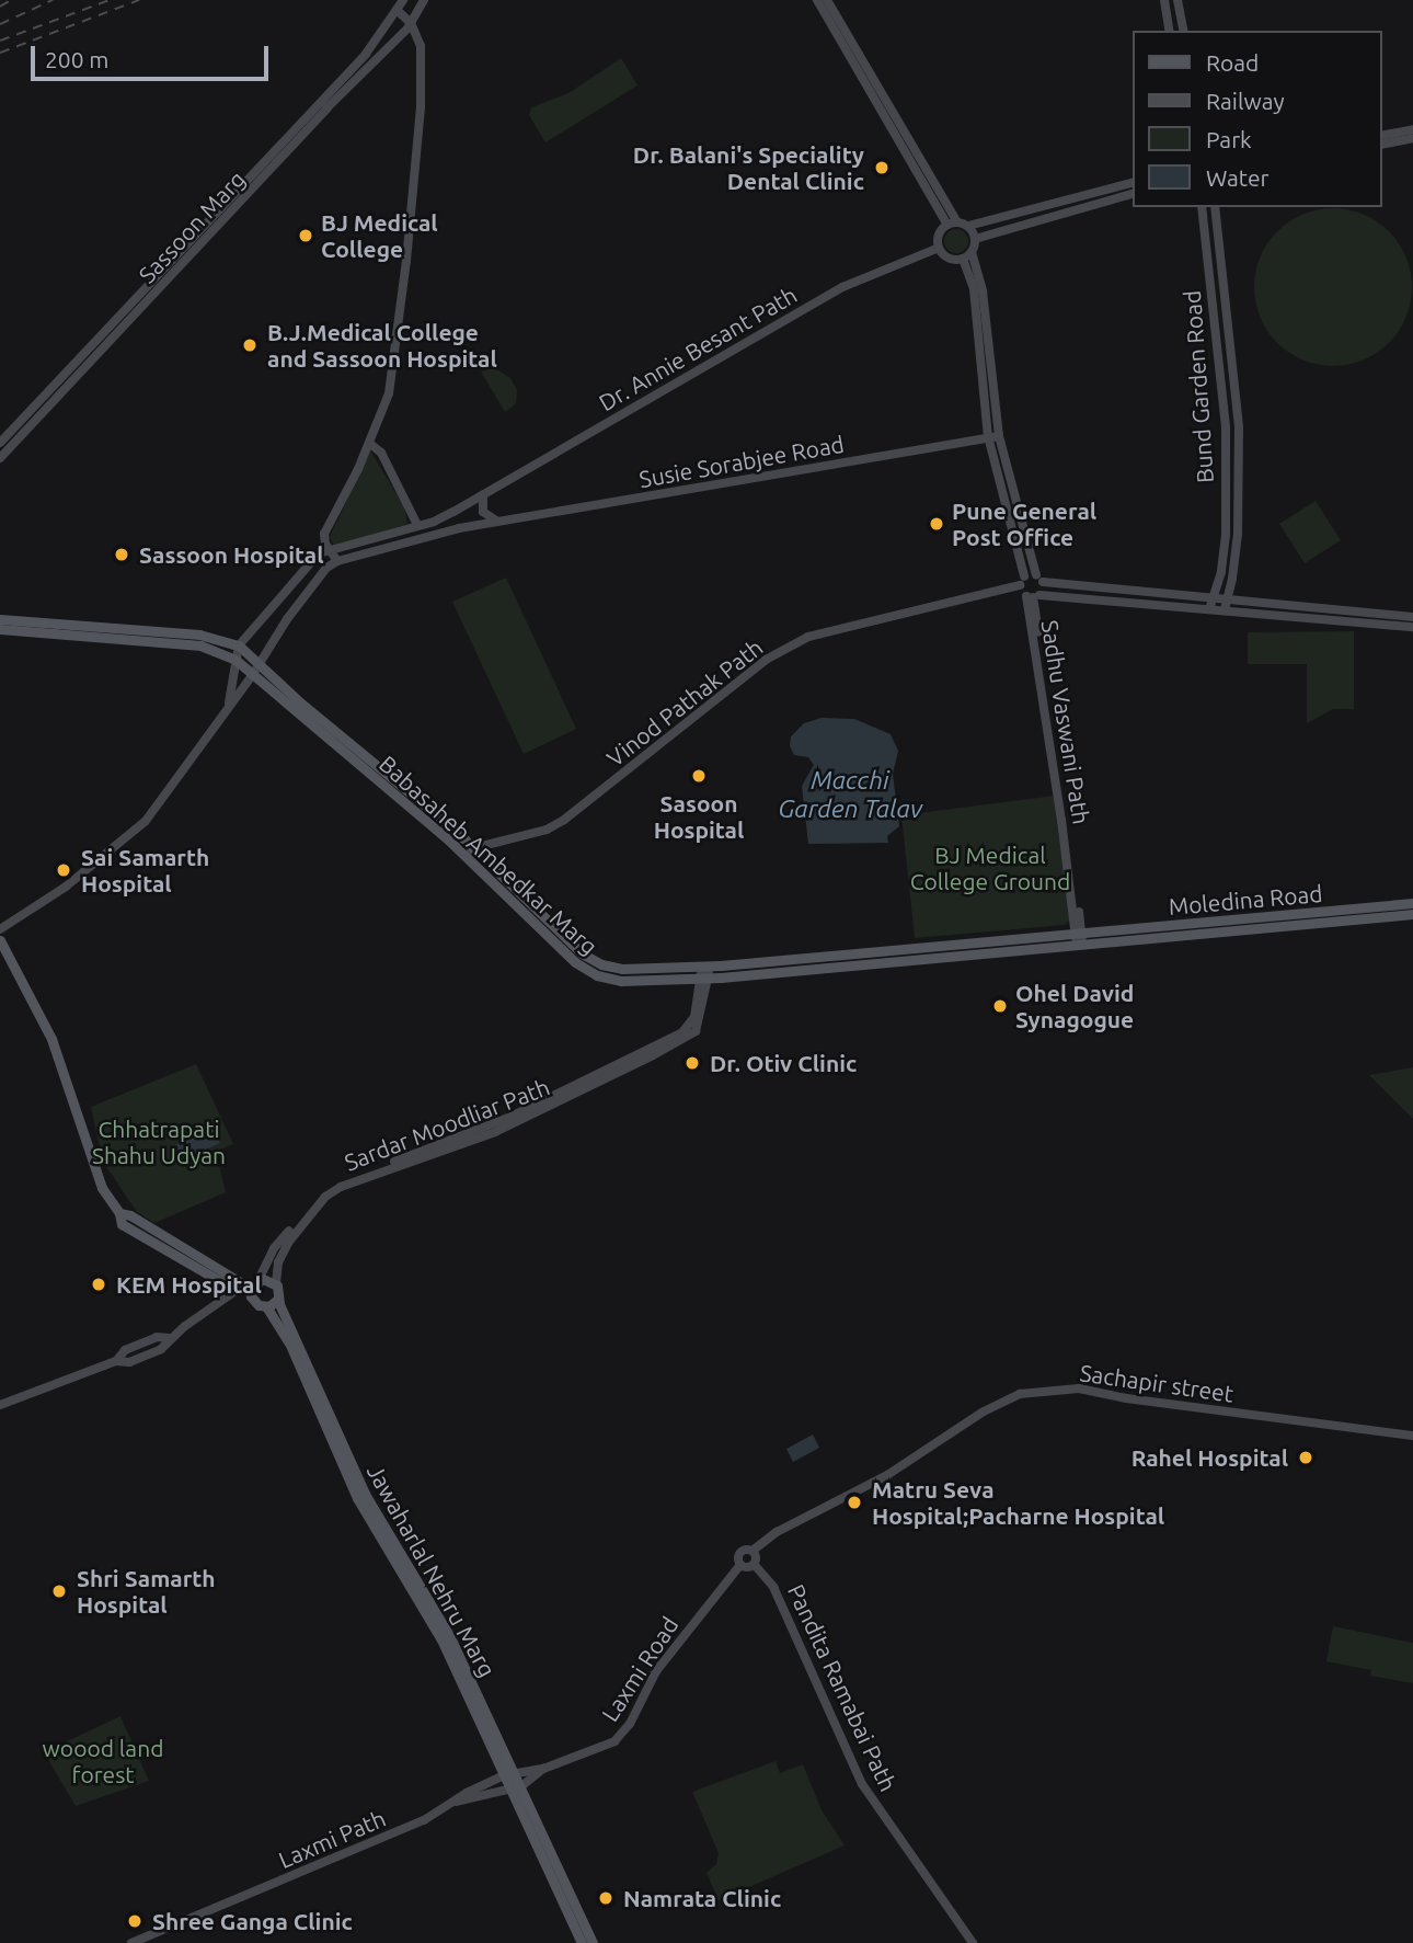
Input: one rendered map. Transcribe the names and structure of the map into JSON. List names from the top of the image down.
{
  "streets": {
    "main road": [
      "Sassoon Marg",
      "Dr. Annie Besant Path",
      "Bund Garden Road",
      "Susie Sorabjee Road",
      "Vinod Pathak Path",
      "Sadhu Vaswani Path",
      "Babasaheb Ambedkar Marg",
      "Moledina Road",
      "Sardar Moodliar Path",
      "Sachapir street",
      "Jawaharlal Nehru Marg",
      "Laxmi Road",
      "Pandita Ramabai Path",
      "Laxmi Path"
    ]
  },
  "crossings": [
    ["Vinod Pathak Path", "Babasaheb Ambedkar Marg"],
    ["Sadhu Vaswani Path", "Babasaheb Ambedkar Marg"],
    ["Sadhu Vaswani Path", "Moledina Road"],
    ["Babasaheb Ambedkar Marg", "Moledina Road"],
    ["Babasaheb Ambedkar Marg", "Sardar Moodliar Path"],
    ["Sardar Moodliar Path", "Jawaharlal Nehru Marg"],
    ["Sachapir street", "Laxmi Road"],
    ["Sachapir street", "Pandita Ramabai Path"],
    ["Jawaharlal Nehru Marg", "Laxmi Road"],
    ["Jawaharlal Nehru Marg", "Laxmi Path"],
    ["Laxmi Road", "Pandita Ramabai Path"],
    ["Laxmi Road", "Laxmi Path"]
  ],
  "water": ["Macchi Garden Talav"],
  "parks": ["BJ Medical College Ground", "Chhatrapati Shahu Udyan", "woood land forest"],
  "places": [
    "Dr. Balani's Speciality Dental Clinic",
    "BJ Medical College",
    "B.J.Medical College and Sassoon Hospital",
    "Pune General Post Office",
    "Sassoon Hospital",
    "Sasoon Hospital",
    "Sai Samarth Hospital",
    "Ohel David Synagogue",
    "Dr. Otiv Clinic",
    "KEM Hospital",
    "Rahel Hospital",
    "Matru Seva Hospital;Pacharne Hospital",
    "Shri Samarth Hospital",
    "Namrata Clinic",
    "Shree Ganga Clinic"
  ],
  "legend": [
    "Road",
    "Railway",
    "Park",
    "Water"
  ],
  "scale_bar": "200 m"
}
